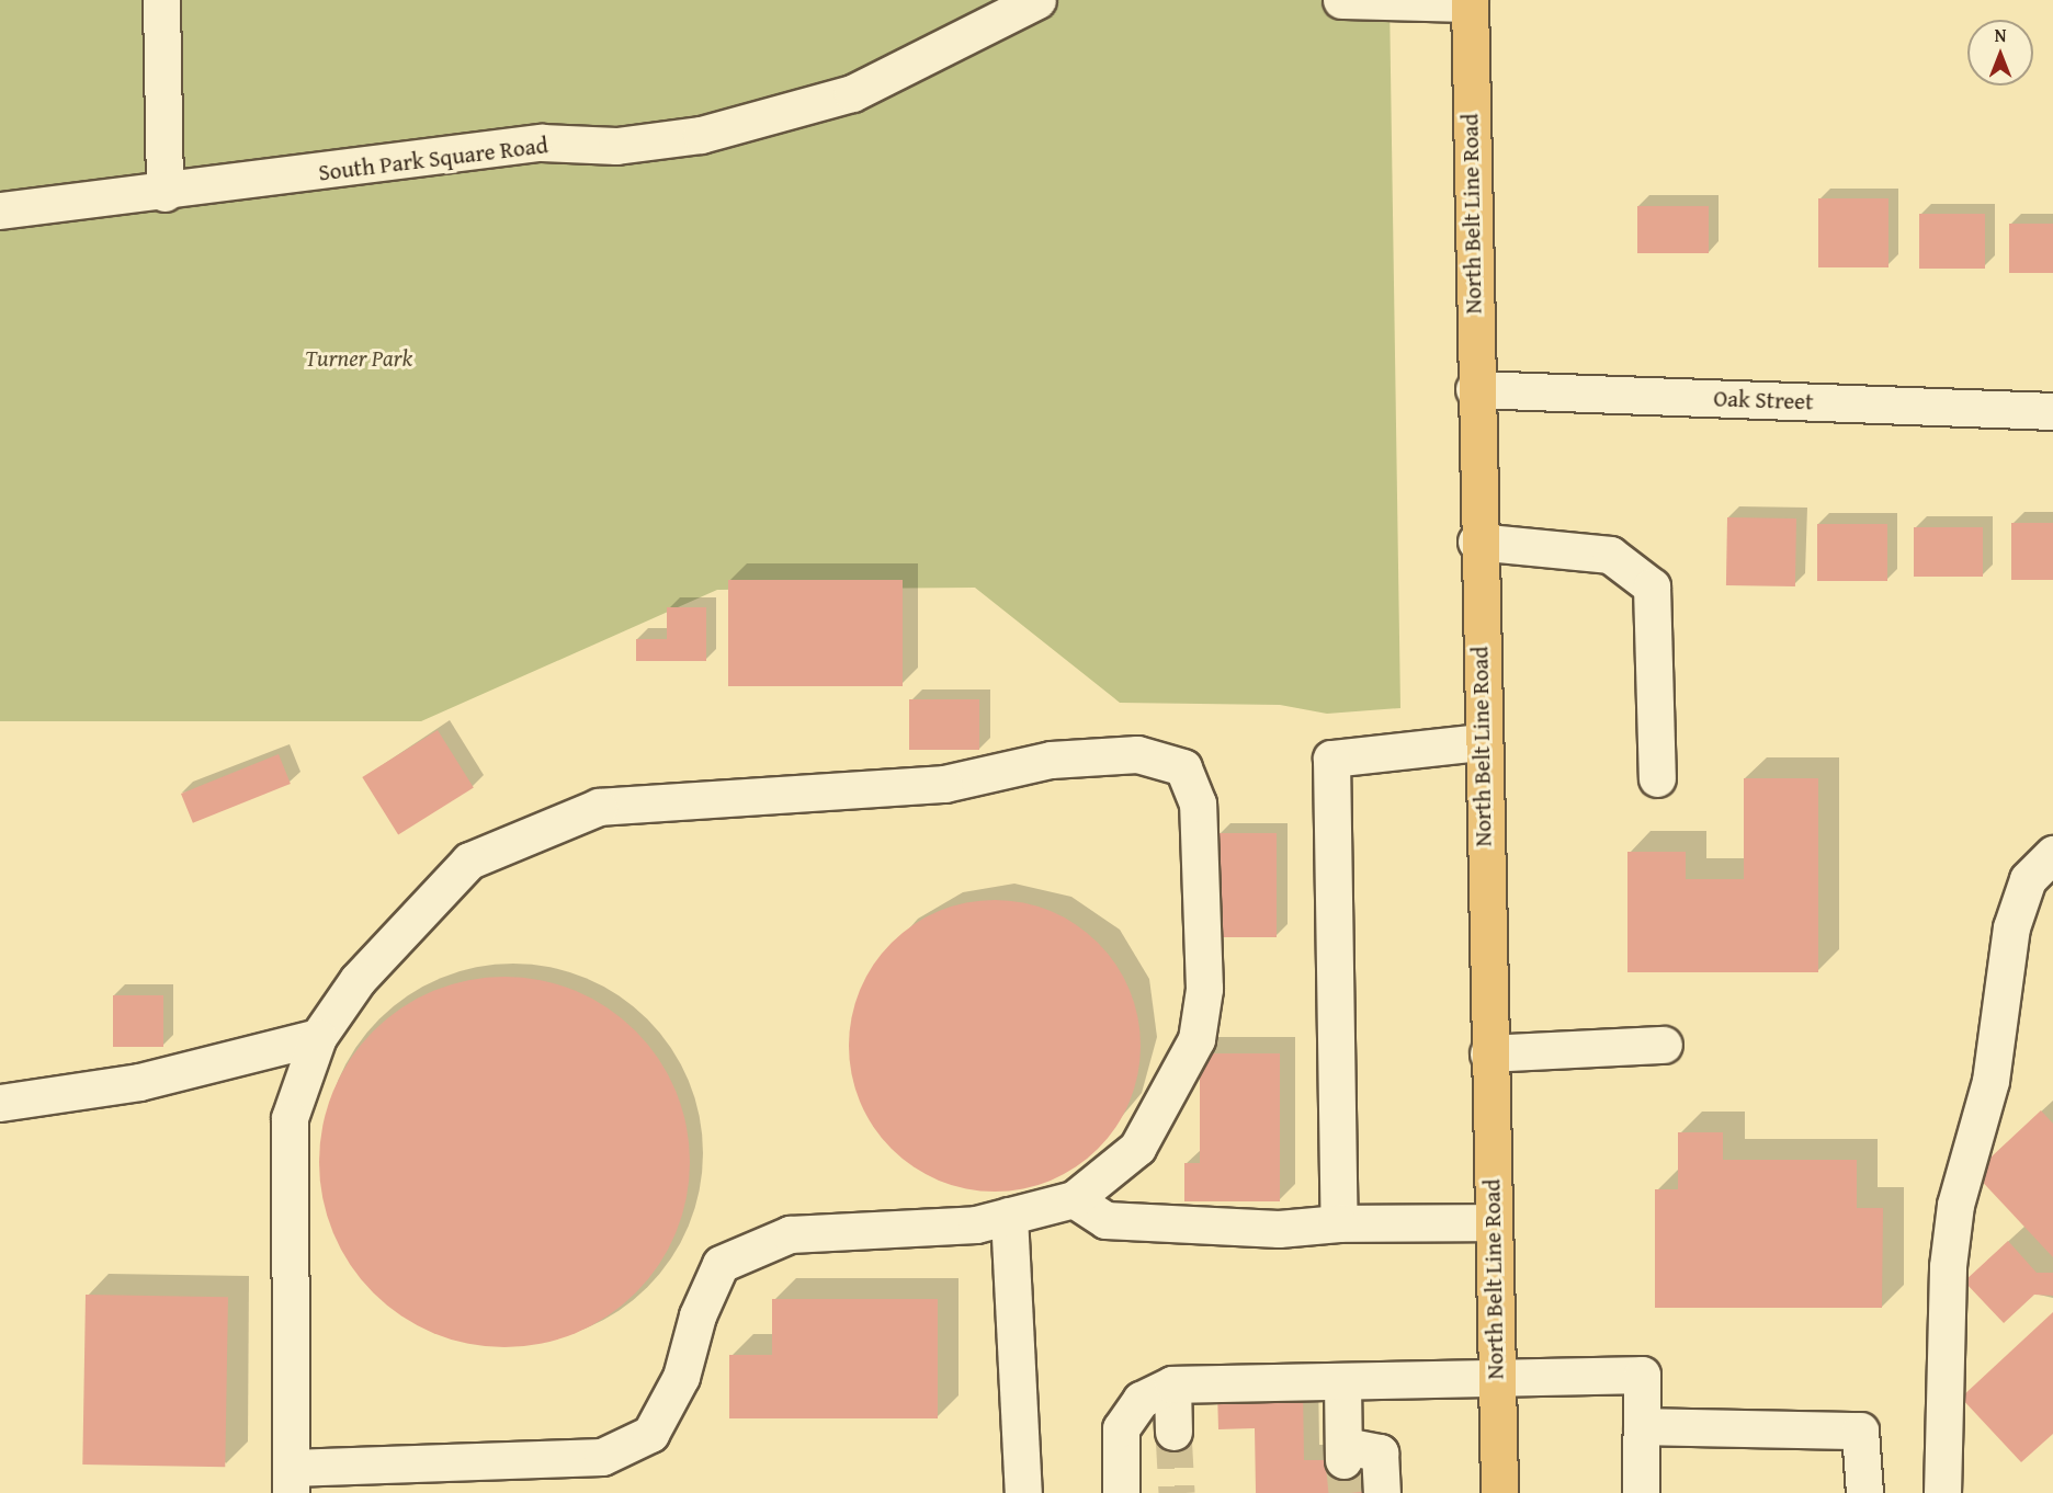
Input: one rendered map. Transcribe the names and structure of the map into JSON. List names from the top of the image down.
{
  "streets": {
    "main road": ["North Belt Line Road"],
    "street": ["South Park Square Road", "Oak Street"]
  },
  "crossings": [
    ["North Belt Line Road", "Oak Street"]
  ],
  "parks": ["Turner Park"],
  "north": "top"
}
